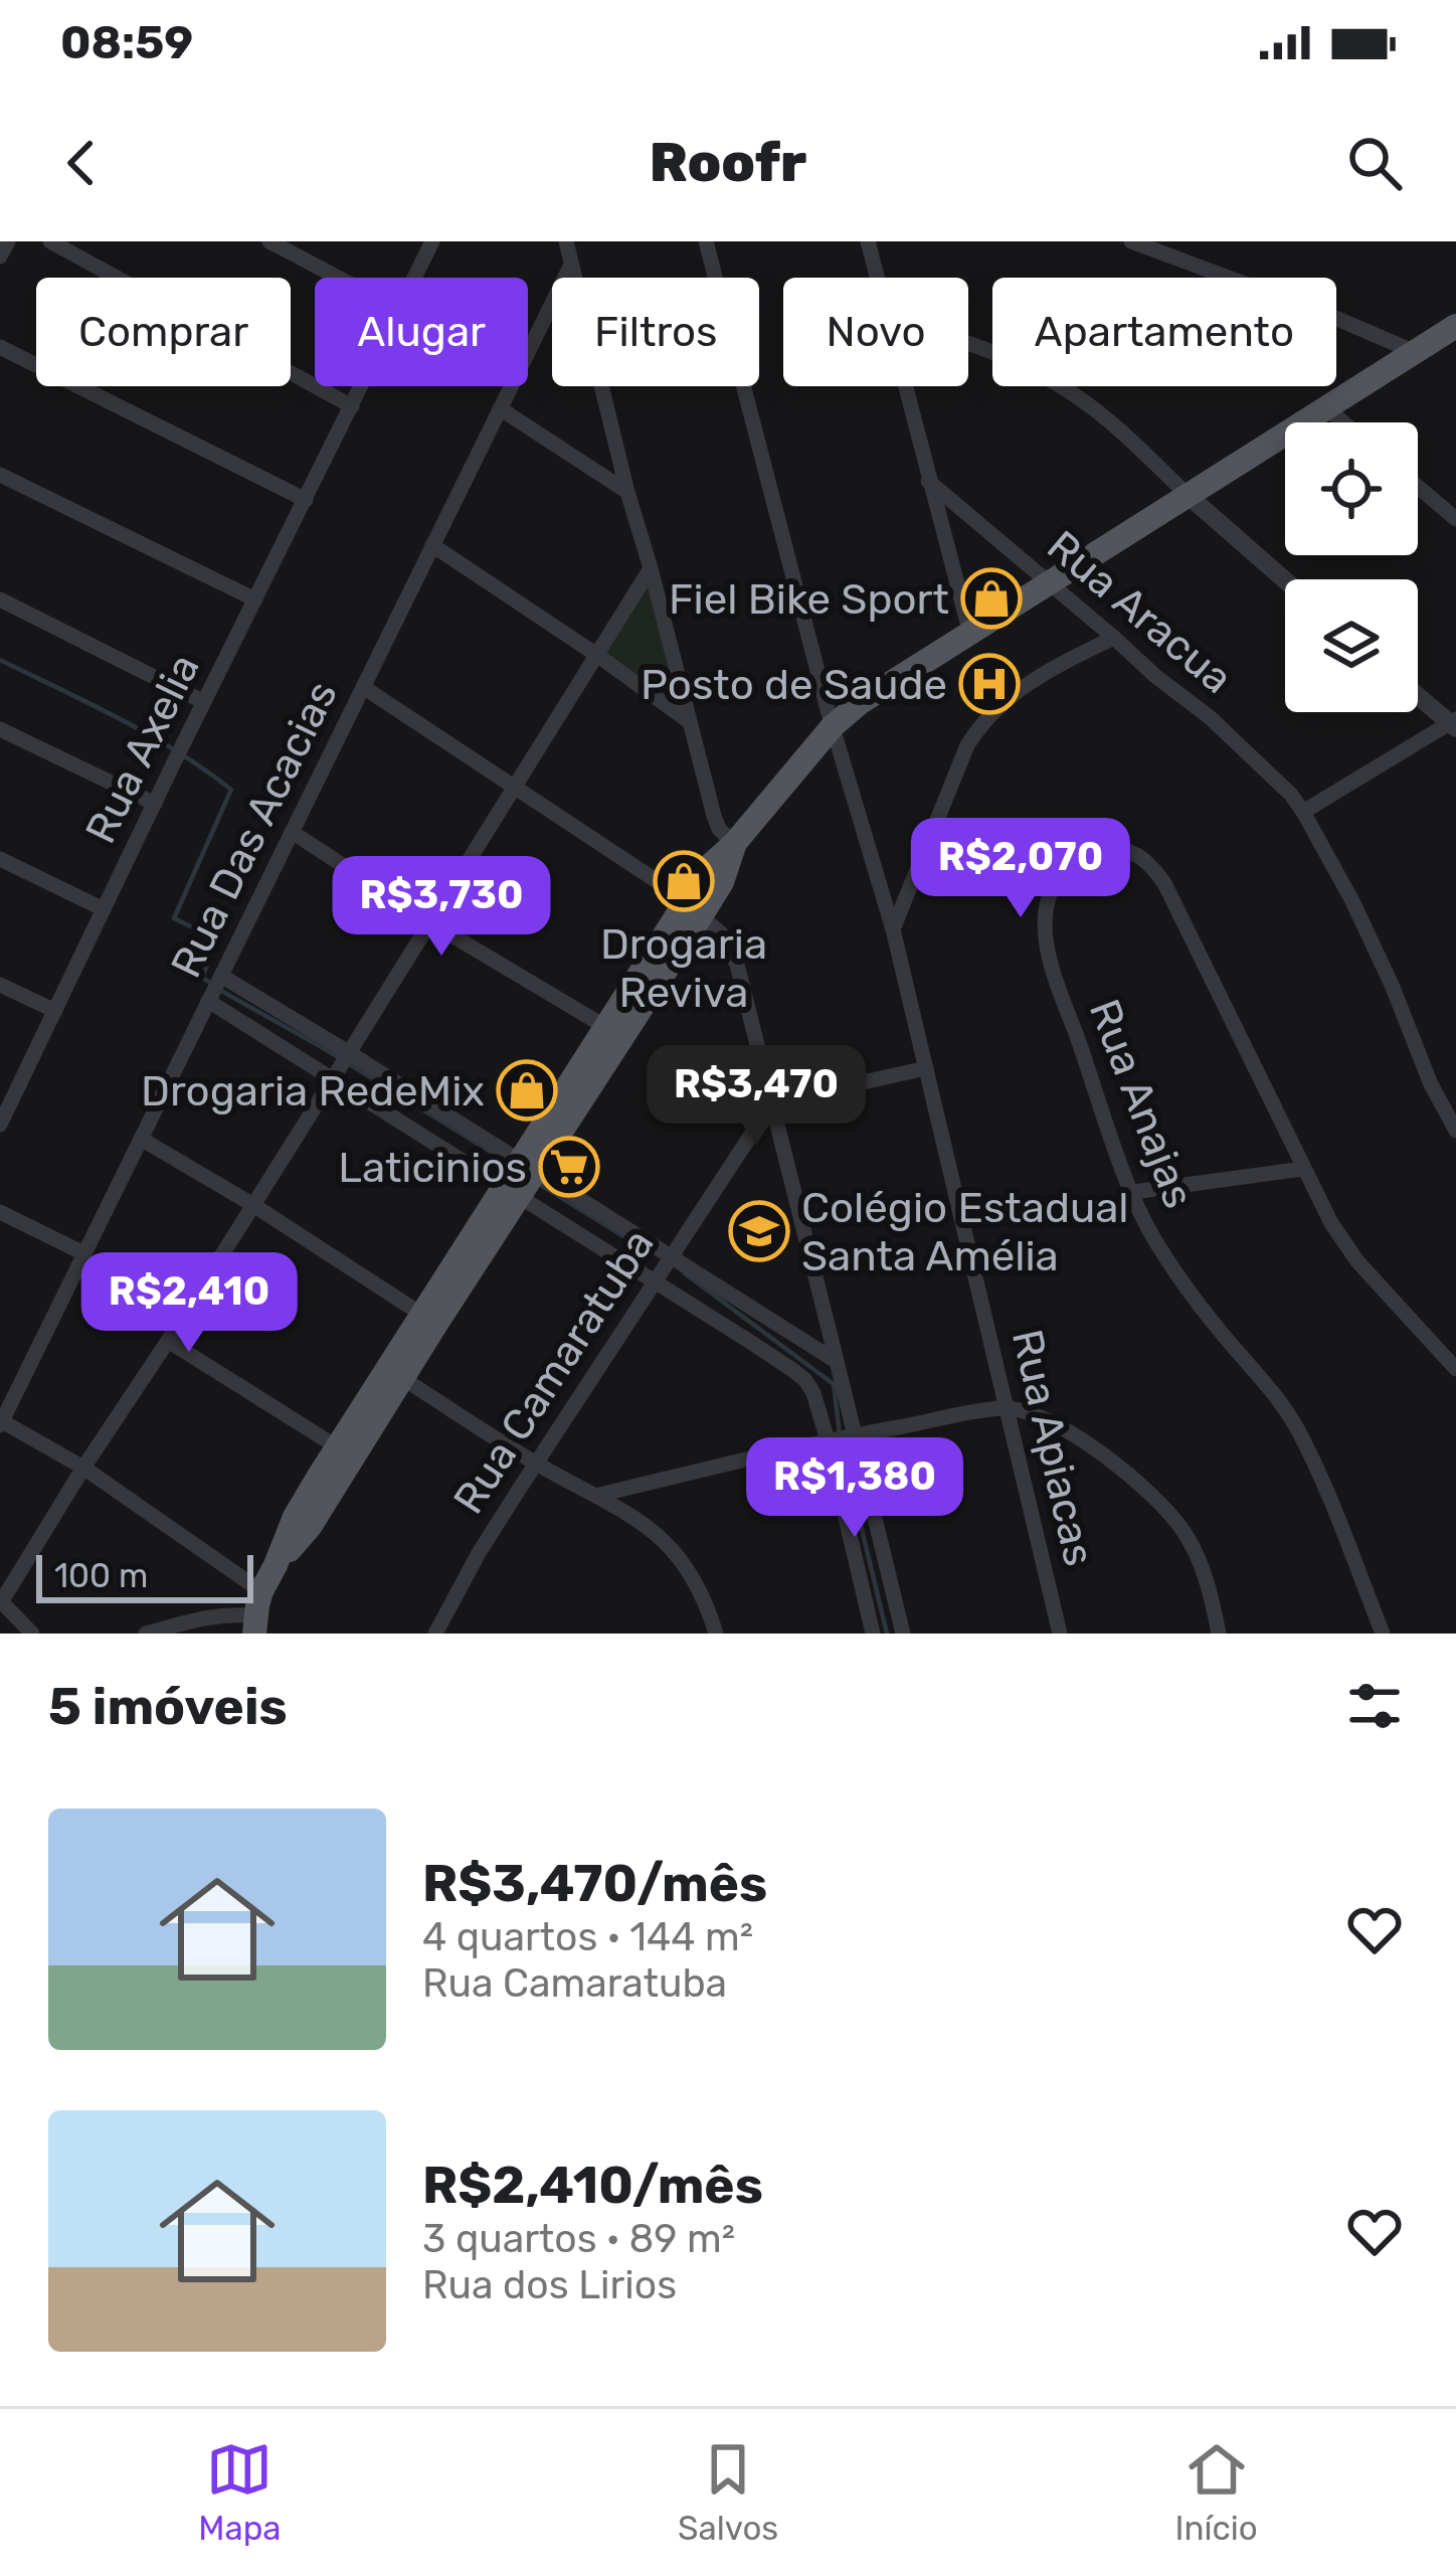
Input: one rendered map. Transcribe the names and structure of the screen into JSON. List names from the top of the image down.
{
  "streets": {
    "street": [
      "Rua Aracua",
      "Rua Axelia",
      "Rua Das Acacias",
      "Rua Anajas",
      "Rua Camaratuba",
      "Rua Apiacas"
    ]
  },
  "places": {
    "shop": ["Fiel Bike Sport", "Drogaria Reviva", "Drogaria RedeMix"],
    "hospital": ["Posto de Saude"],
    "supermarket": ["Laticinios"],
    "school or university": ["Colégio Estadual Santa Amélia"]
  },
  "scale_bar": "100 m",
  "page": {
    "status": "08:59",
    "header": "Roofr",
    "chip": [
      "Comprar",
      "Alugar",
      "Filtros",
      "Novo",
      "Apartamento"
    ],
    "price": [
      "R$2,070",
      "R$3,730",
      "R$3,470",
      "R$2,410",
      "R$1,380"
    ],
    "scale": "100 m",
    "heading": "5 imóveis",
    "list": [
      {
        "name": "R$3,470/mês",
        "note": "4 quartos · 144 m² · Rua Camaratuba"
      },
      {
        "name": "R$2,410/mês",
        "note": "3 quartos · 89 m² · Rua dos Lirios"
      }
    ],
    "tabs": ["Mapa", "Salvos", "Início"]
  }
}
